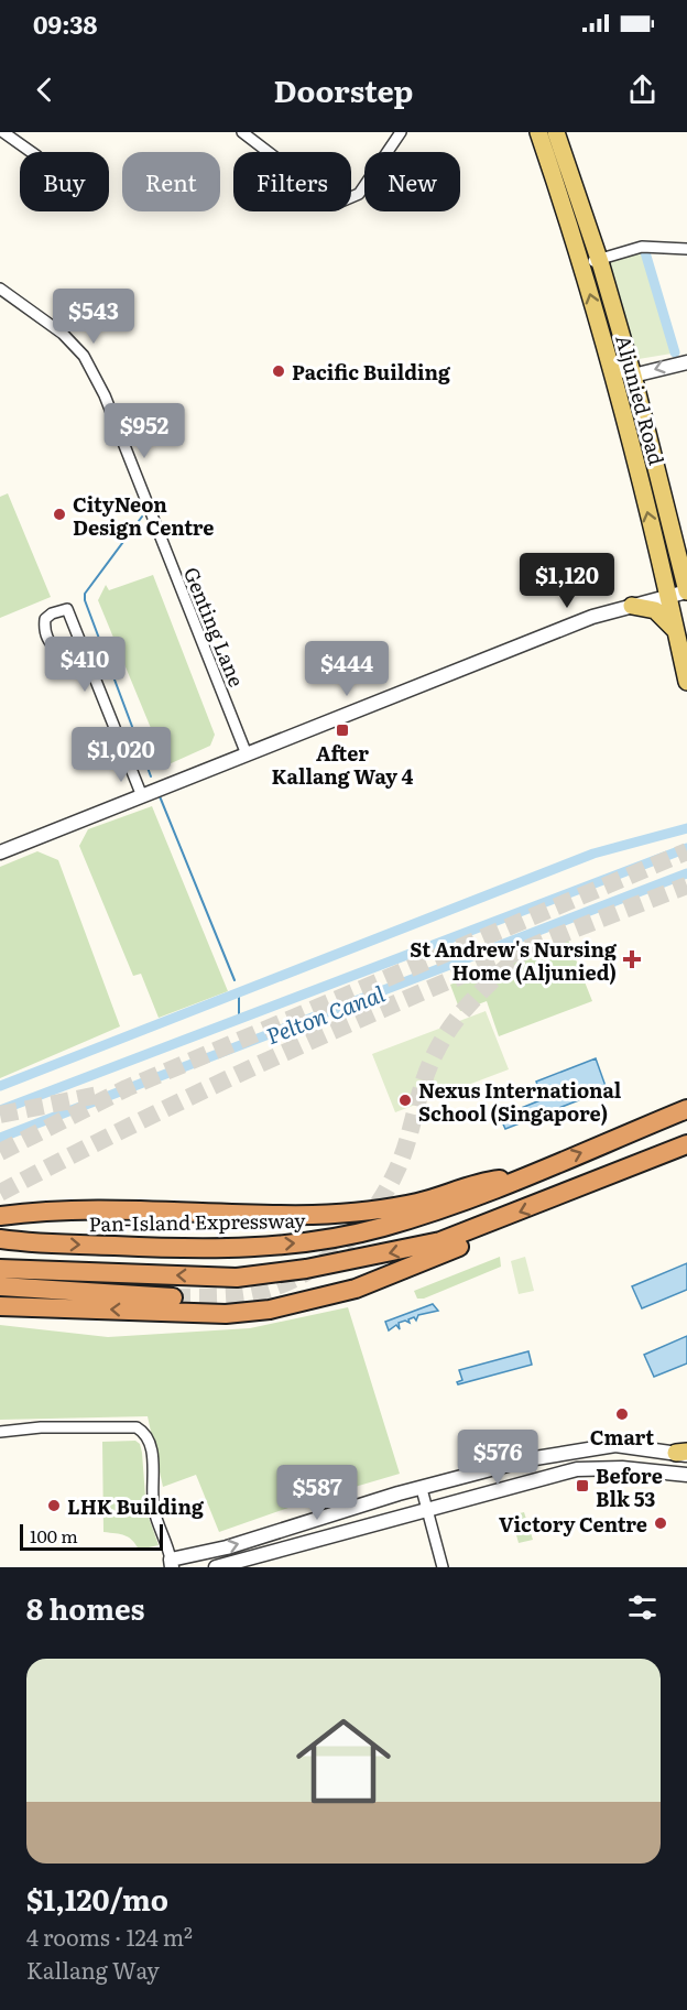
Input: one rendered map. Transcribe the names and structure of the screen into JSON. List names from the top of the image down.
{
  "streets": {
    "highway": ["Pan-Island Expressway"],
    "main road": ["Aljunied Road"],
    "street": ["Genting Lane"]
  },
  "water": ["Pelton Canal"],
  "places": {
    "other": [
      "Pacific Building",
      "CityNeon Design Centre",
      "Nexus International School (Singapore)",
      "Cmart",
      "LHK Building",
      "Victory Centre"
    ],
    "transit": ["After Kallang Way 4", "Before Blk 53"],
    "health": ["St Andrew's Nursing Home (Aljunied)"]
  },
  "scale_bar": "100 m",
  "page": {
    "status": "09:38",
    "header": "Doorstep",
    "chip": [
      "Buy",
      "Rent",
      "Filters",
      "New"
    ],
    "price": [
      "$543",
      "$952",
      "$1,120",
      "$410",
      "$444",
      "$1,020",
      "$576",
      "$587"
    ],
    "scale": "100 m",
    "heading": "8 homes",
    "list": [
      {
        "name": "$1,120/mo",
        "note": "4 rooms · 124 m² · Kallang Way"
      }
    ]
  }
}
